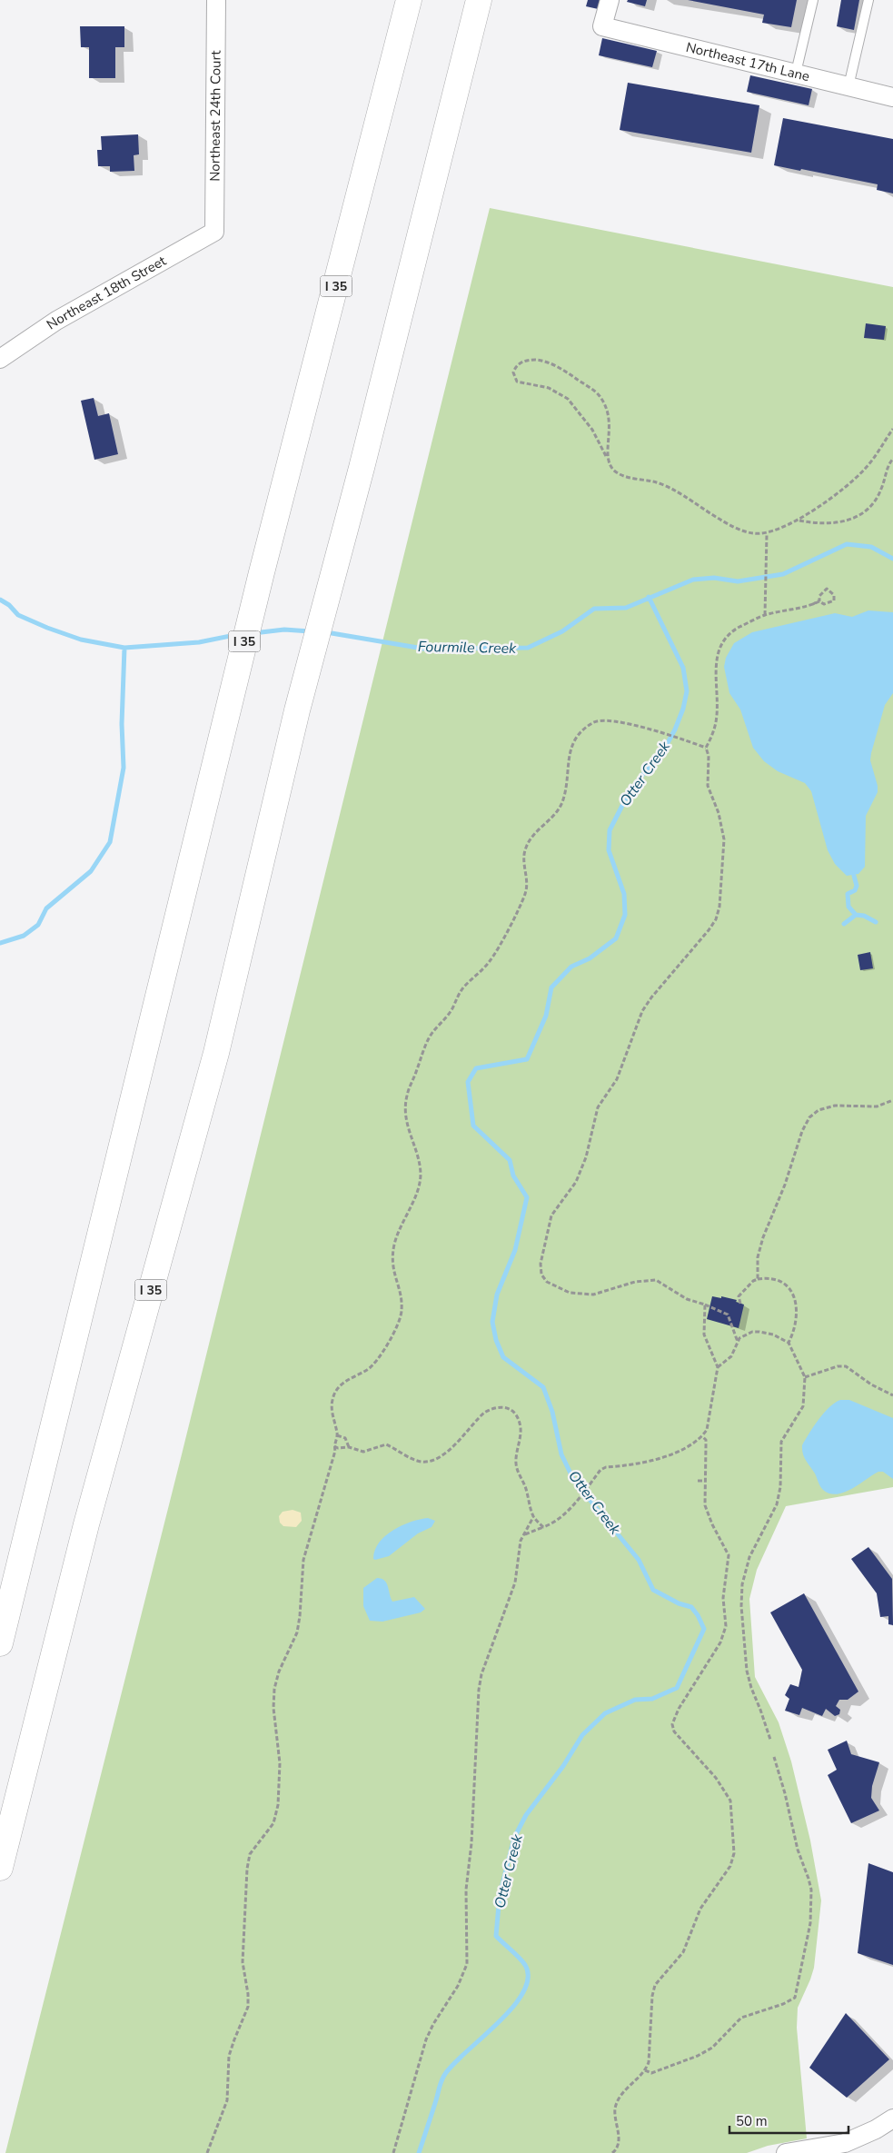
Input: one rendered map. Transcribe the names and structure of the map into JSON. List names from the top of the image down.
{
  "streets": {
    "highway": ["I 35"],
    "street": ["Northeast 17th Lane", "Northeast 24th Court", "Northeast 18th Street"]
  },
  "crossings": [
    ["Northeast 24th Court", "Northeast 18th Street"]
  ],
  "water": ["Fourmile Creek", "Otter Creek"],
  "scale_bar": "50 m"
}
